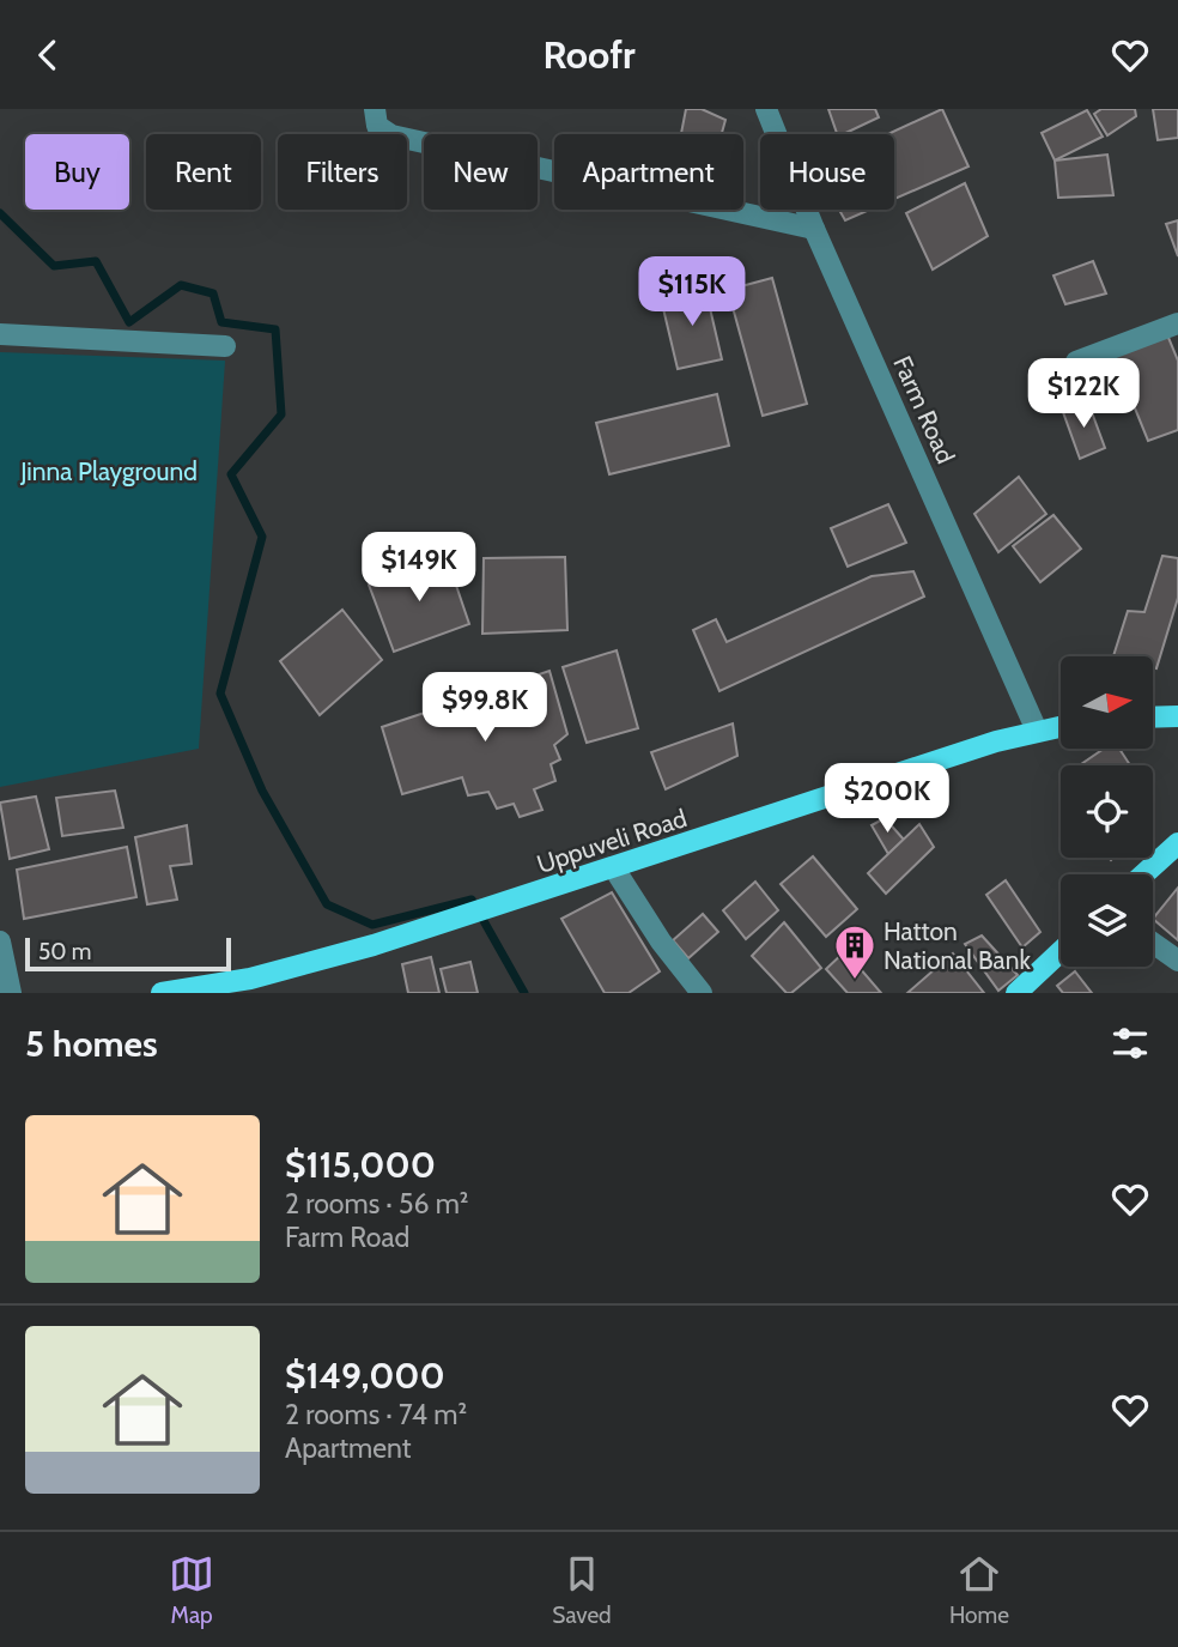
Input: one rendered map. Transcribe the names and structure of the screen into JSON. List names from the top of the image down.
{
  "streets": {
    "main road": ["Uppuveli Road"],
    "street": ["Farm Road"]
  },
  "crossings": [
    ["Farm Road", "Uppuveli Road"]
  ],
  "parks": ["Jinna Playground"],
  "places": {
    "building": ["Hatton National Bank"]
  },
  "scale_bar": "50 m",
  "north": "right",
  "page": {
    "header": "Roofr",
    "chip": [
      "Buy",
      "Rent",
      "Filters",
      "New",
      "Apartment",
      "House"
    ],
    "price": [
      "$115K",
      "$122K",
      "$149K",
      "$99.8K",
      "$200K"
    ],
    "scale": "50 m",
    "heading": "5 homes",
    "list": [
      {
        "name": "$115,000",
        "note": "2 rooms · 56 m² · Farm Road"
      },
      {
        "name": "$149,000",
        "note": "2 rooms · 74 m² · Apartment"
      }
    ],
    "tabs": ["Map", "Saved", "Home"]
  }
}
